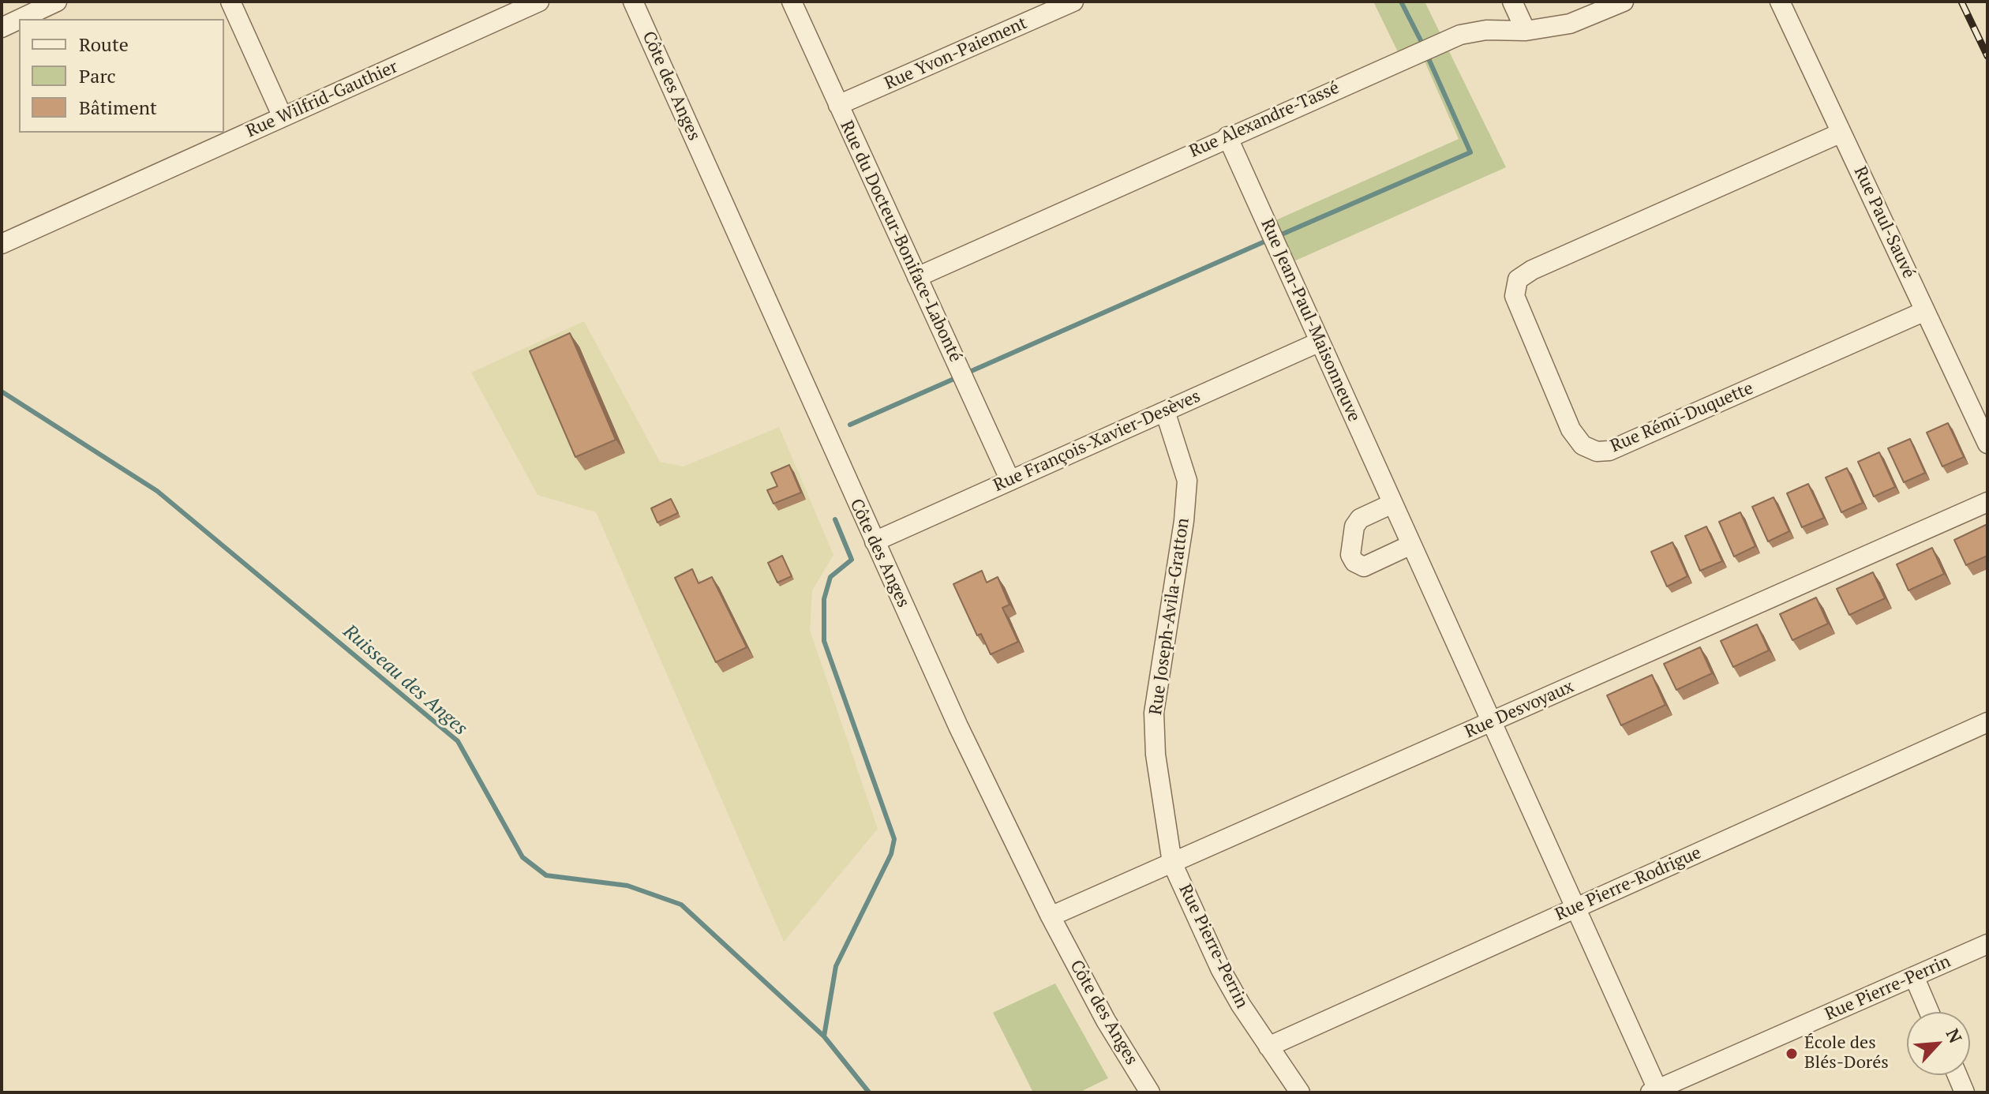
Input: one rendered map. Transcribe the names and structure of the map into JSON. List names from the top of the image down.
{
  "streets": {
    "street": [
      "Rue Yvon-Paiement",
      "Côte des Anges",
      "Rue Wilfrid-Gauthier",
      "Rue Alexandre-Tassé",
      "Rue Paul-Sauvé",
      "Rue du Docteur-Boniface-Labonté",
      "Rue Jean-Paul-Maisonneuve",
      "Rue Rémi-Duquette",
      "Rue François-Xavier-Desèves",
      "Rue Joseph-Avila-Gratton",
      "Rue Desvoyaux",
      "Rue Pierre-Rodrigue",
      "Rue Pierre-Perrin"
    ]
  },
  "crossings": [
    ["Rue Yvon-Paiement", "Rue du Docteur-Boniface-Labonté"],
    ["Côte des Anges", "Rue François-Xavier-Desèves"],
    ["Côte des Anges", "Rue Desvoyaux"],
    ["Rue Alexandre-Tassé", "Rue du Docteur-Boniface-Labonté"],
    ["Rue Alexandre-Tassé", "Rue Jean-Paul-Maisonneuve"],
    ["Rue Paul-Sauvé", "Rue Rémi-Duquette"],
    ["Rue du Docteur-Boniface-Labonté", "Rue François-Xavier-Desèves"],
    ["Rue Jean-Paul-Maisonneuve", "Rue François-Xavier-Desèves"],
    ["Rue Jean-Paul-Maisonneuve", "Rue Desvoyaux"],
    ["Rue Jean-Paul-Maisonneuve", "Rue Pierre-Rodrigue"],
    ["Rue Jean-Paul-Maisonneuve", "Rue Pierre-Perrin"],
    ["Rue François-Xavier-Desèves", "Rue Joseph-Avila-Gratton"],
    ["Rue Joseph-Avila-Gratton", "Rue Desvoyaux"],
    ["Rue Joseph-Avila-Gratton", "Rue Pierre-Perrin"],
    ["Rue Desvoyaux", "Rue Pierre-Perrin"],
    ["Rue Pierre-Rodrigue", "Rue Pierre-Perrin"]
  ],
  "water": ["Ruisseau des Anges"],
  "places": ["École des Blés-Dorés"],
  "legend": ["Route", "Parc", "Bâtiment"],
  "north": "top right"
}
